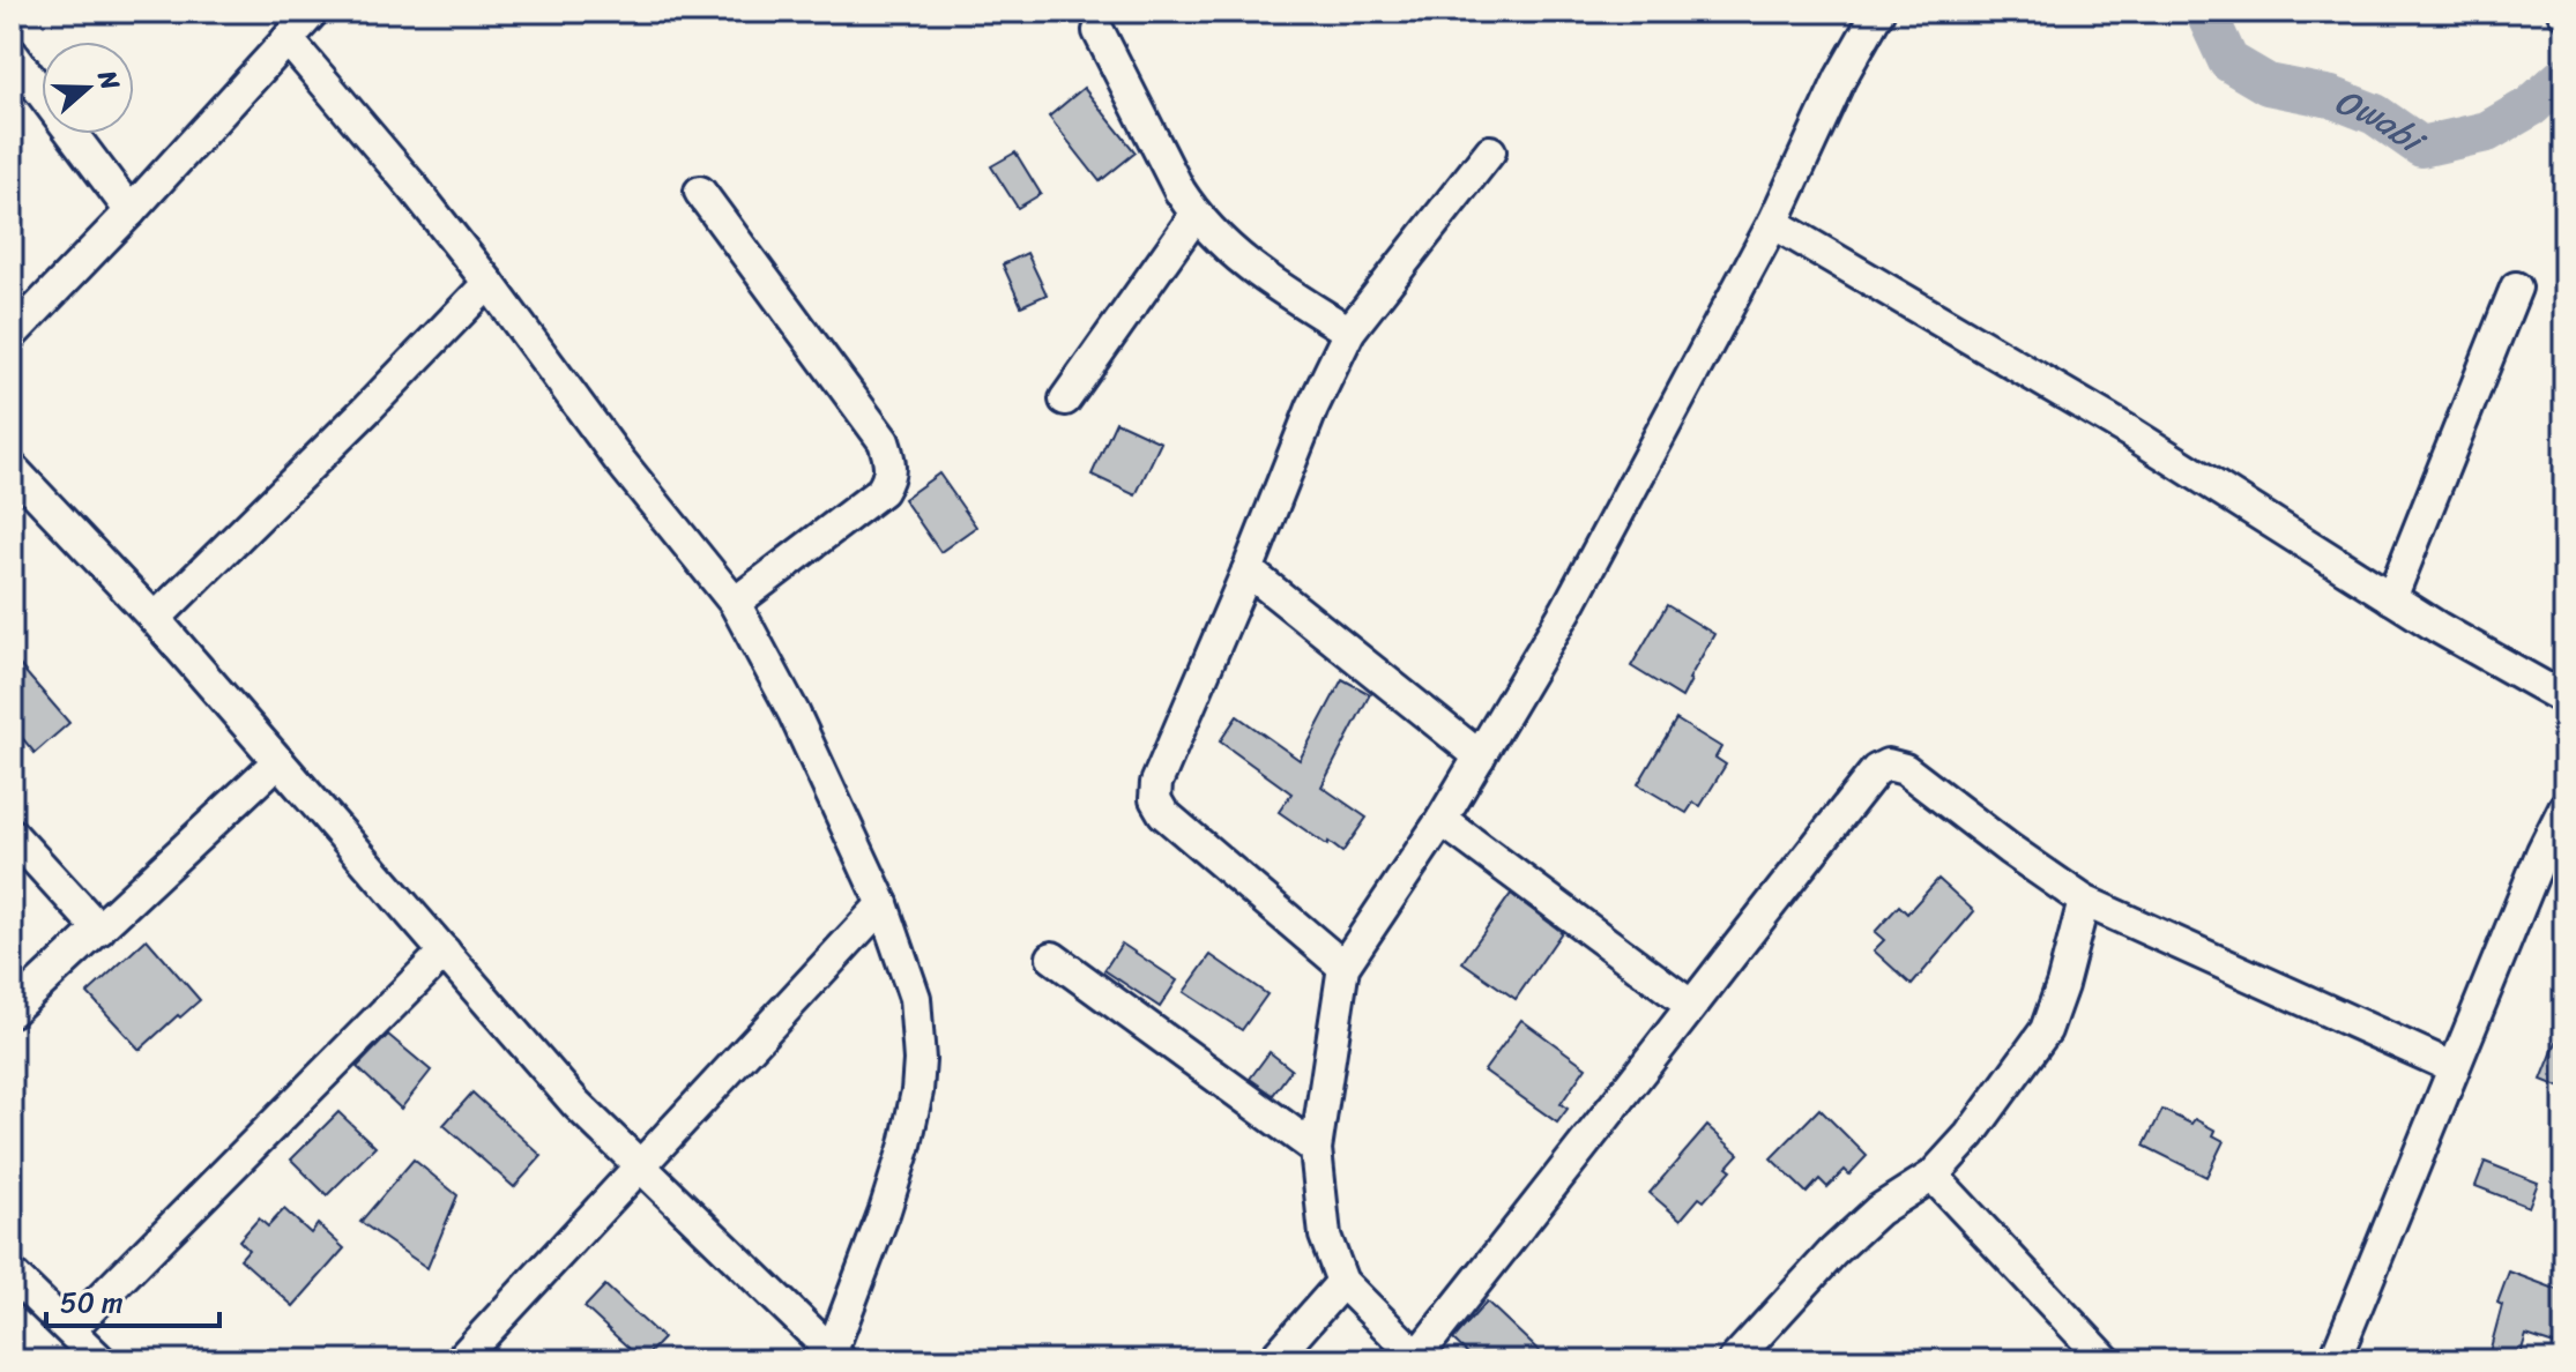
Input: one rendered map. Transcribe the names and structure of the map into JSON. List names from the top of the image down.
{
  "water": ["Owabi"],
  "scale_bar": "50 m",
  "north": "right"
}
